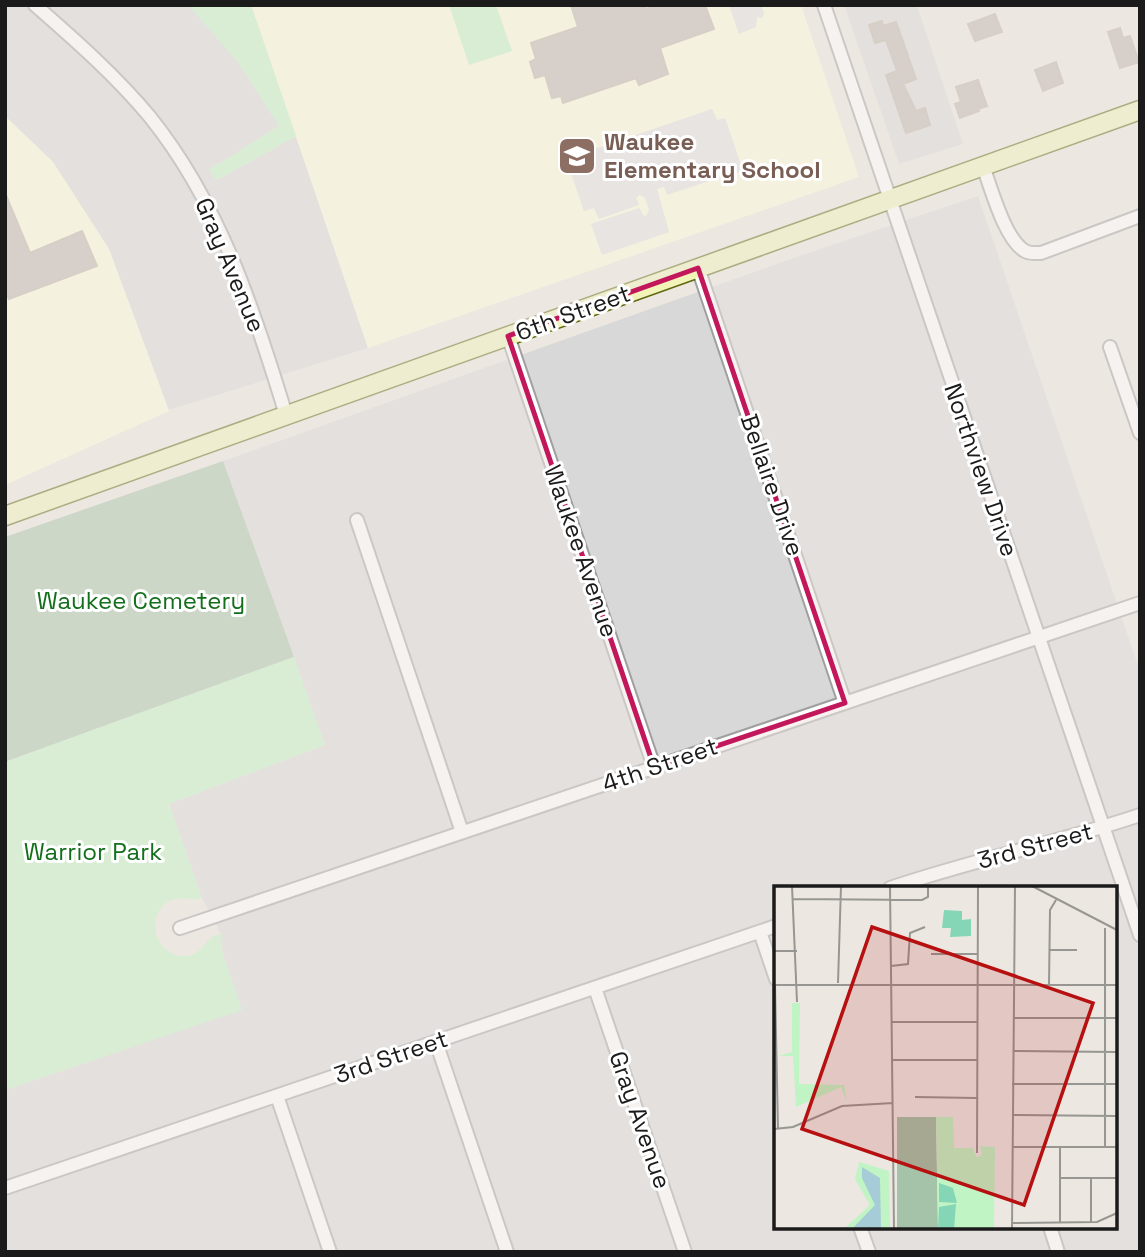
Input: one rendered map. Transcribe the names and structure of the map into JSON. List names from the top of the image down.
{
  "streets": {
    "main road": ["6th Street"],
    "street": [
      "Gray Avenue",
      "Northview Drive",
      "Bellaire Drive",
      "Waukee Avenue",
      "4th Street",
      "3rd Street"
    ]
  },
  "crossings": [
    ["Gray Avenue", "6th Street"],
    ["Gray Avenue", "3rd Street"],
    ["6th Street", "Northview Drive"],
    ["6th Street", "Bellaire Drive"],
    ["6th Street", "Waukee Avenue"],
    ["Northview Drive", "4th Street"],
    ["Northview Drive", "3rd Street"],
    ["Bellaire Drive", "4th Street"],
    ["Waukee Avenue", "4th Street"]
  ],
  "parks": ["Waukee Cemetery", "Warrior Park"],
  "places": {
    "school or university": ["Waukee Elementary School"]
  }
}
